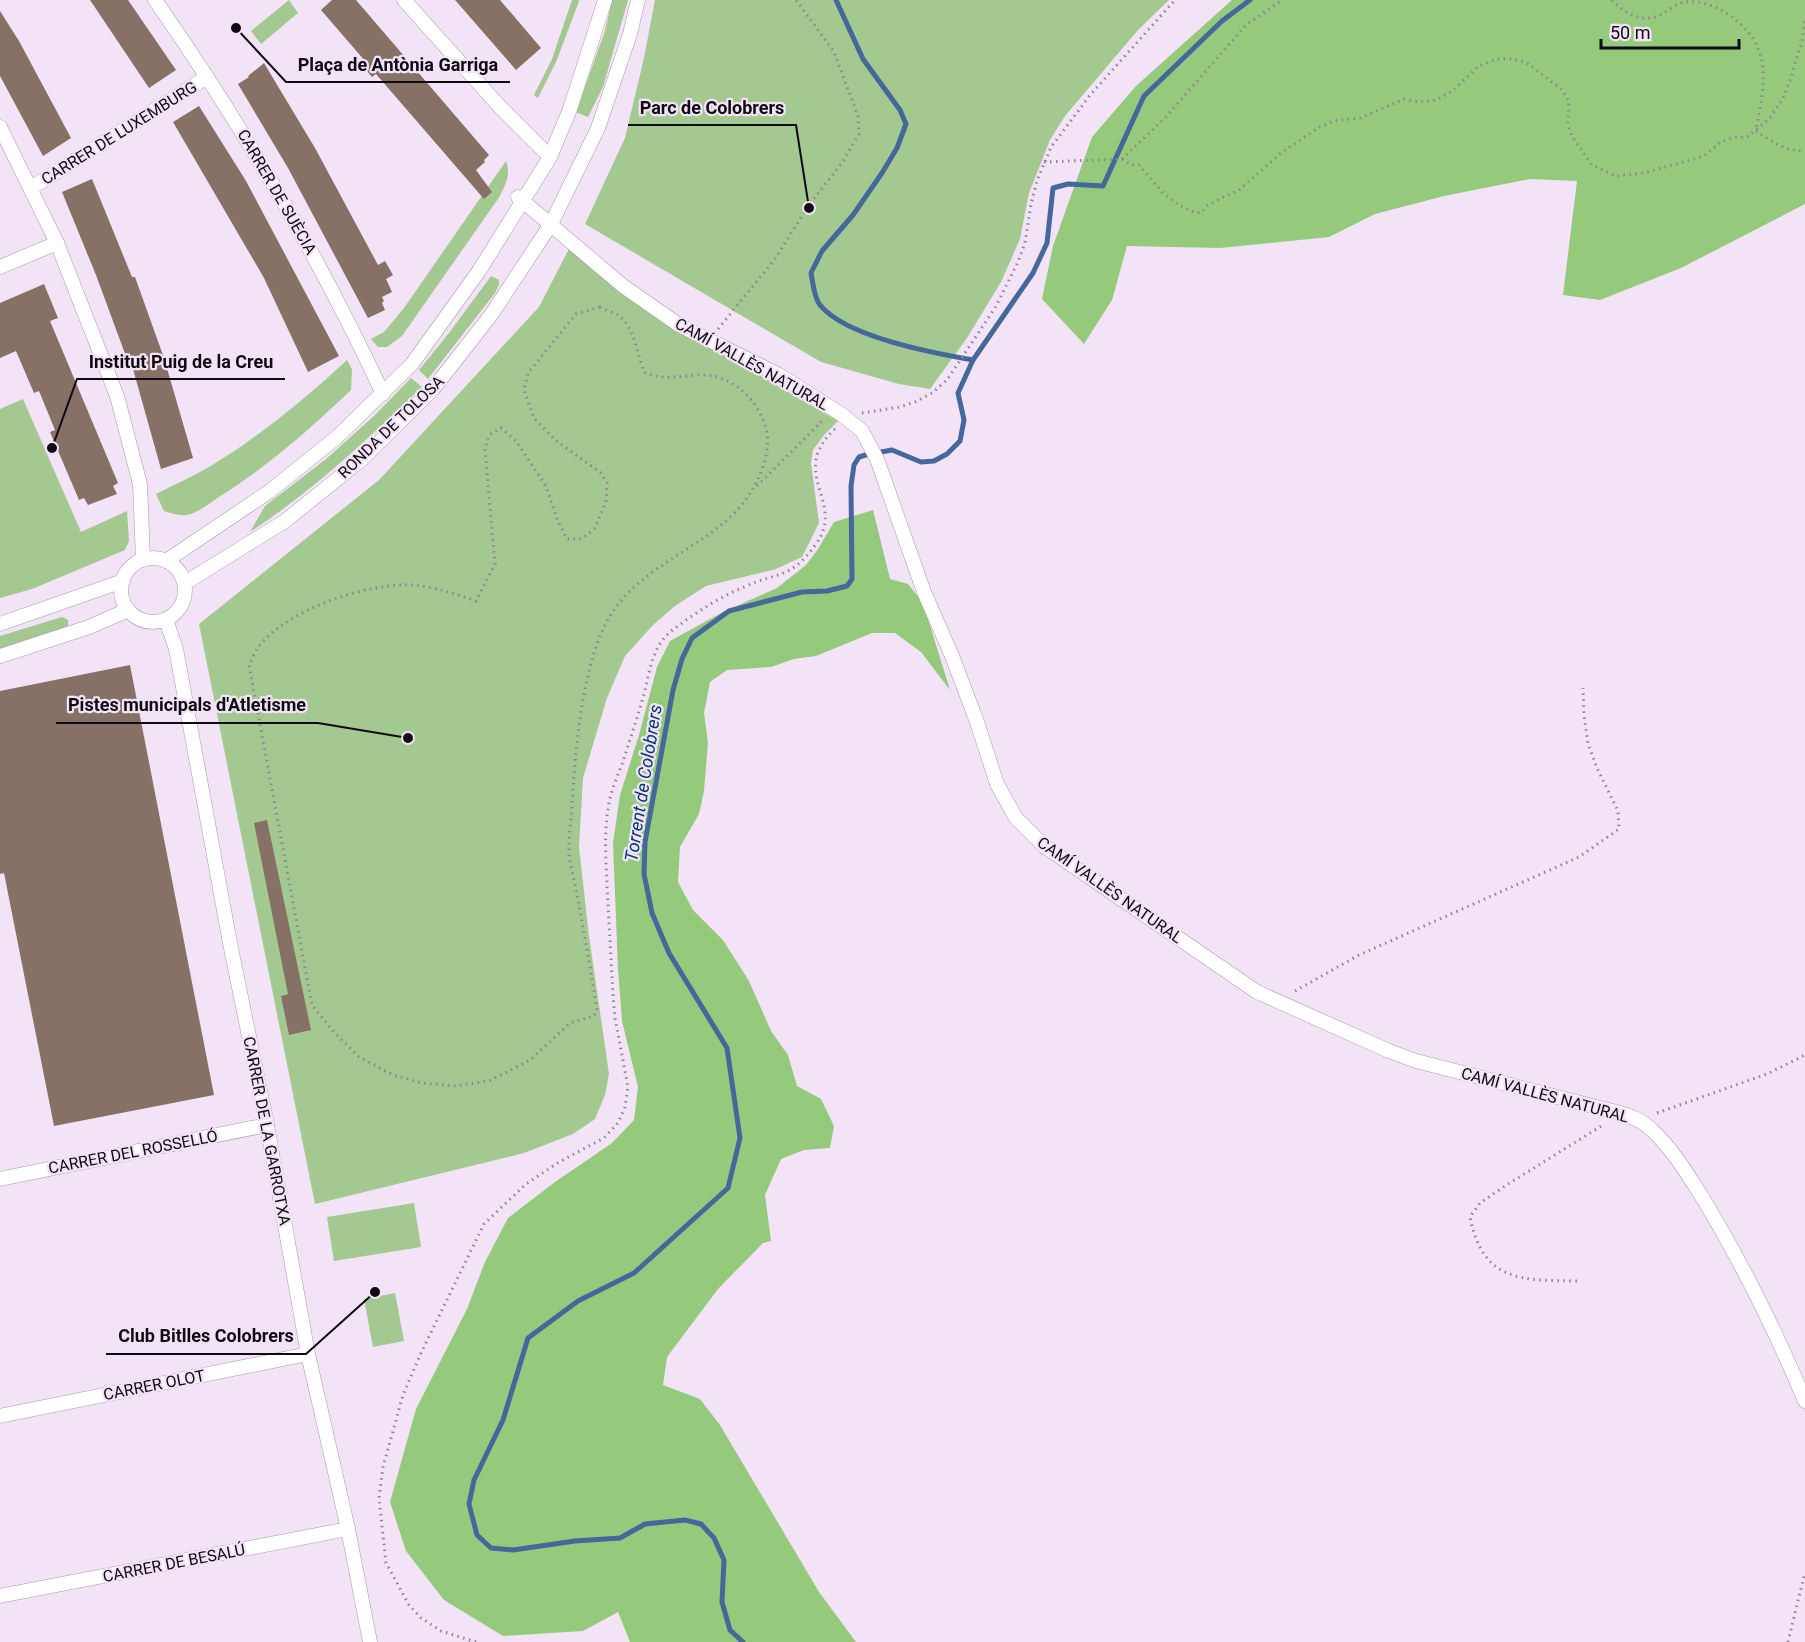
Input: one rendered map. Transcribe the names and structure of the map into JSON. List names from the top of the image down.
{
  "streets": {
    "street": [
      "CARRER DE LUXEMBURG",
      "CARRER DE SUÈCIA",
      "CAMÍ VALLÈS NATURAL",
      "RONDA DE TOLOSA",
      "CARRER DE LA GARROTXA",
      "CARRER DEL ROSSELLÓ",
      "CARRER OLOT",
      "CARRER DE BESALÚ"
    ]
  },
  "crossings": [
    ["CARRER DE LUXEMBURG", "CARRER DE SUÈCIA"],
    ["CARRER DE SUÈCIA", "RONDA DE TOLOSA"],
    ["CAMÍ VALLÈS NATURAL", "RONDA DE TOLOSA"],
    ["RONDA DE TOLOSA", "CARRER DE LA GARROTXA"],
    ["CARRER DE LA GARROTXA", "CARRER DEL ROSSELLÓ"],
    ["CARRER DE LA GARROTXA", "CARRER OLOT"],
    ["CARRER DE LA GARROTXA", "CARRER DE BESALÚ"]
  ],
  "water": ["Torrent de Colobrers"],
  "places": [
    "Plaça de Antònia Garriga",
    "Parc de Colobrers",
    "Institut Puig de la Creu",
    "Pistes municipals d'Atletisme",
    "Club Bitlles Colobrers"
  ],
  "scale_bar": "50 m"
}
